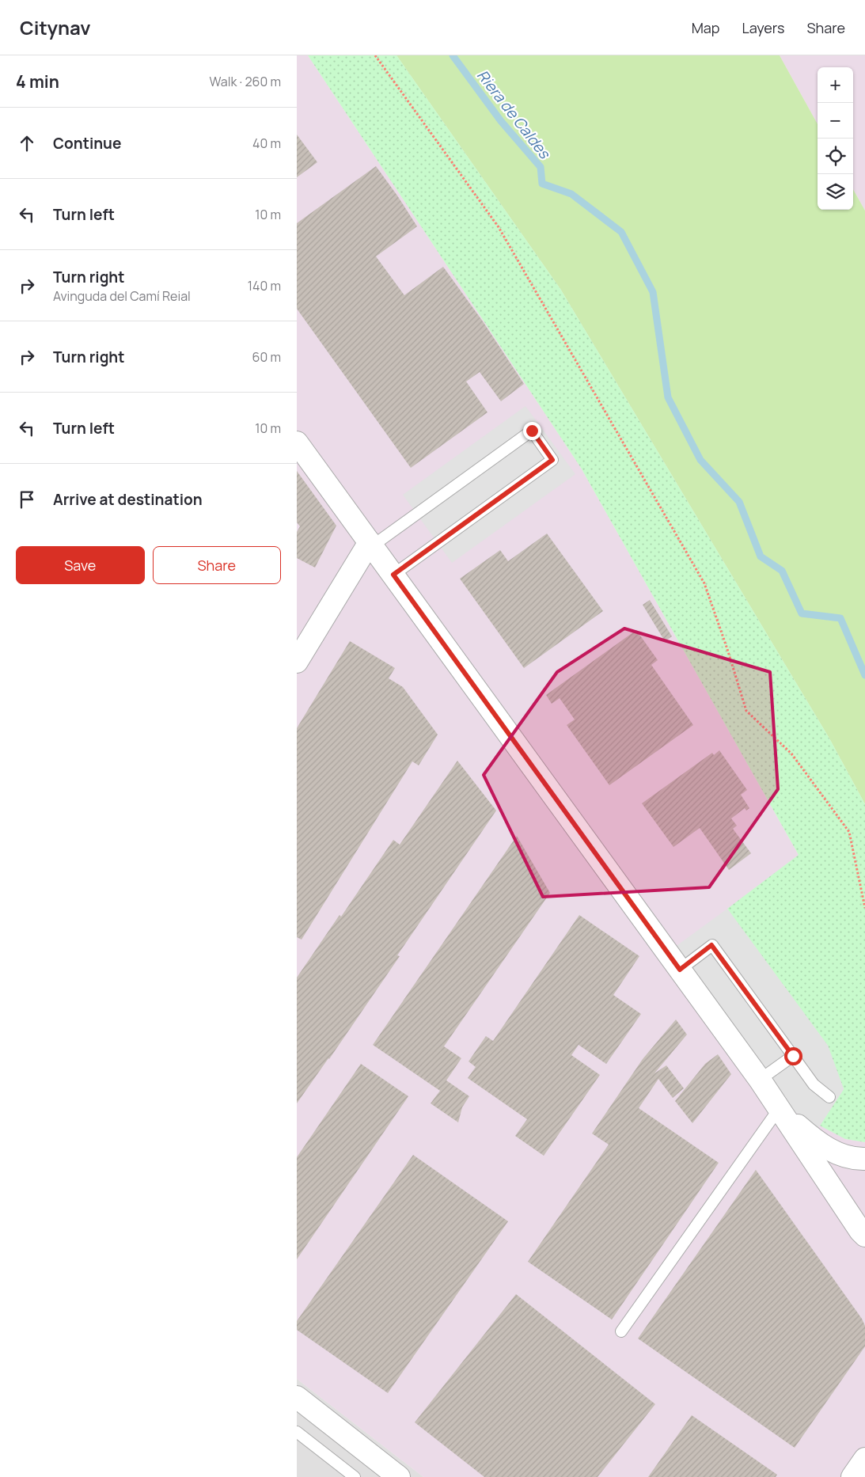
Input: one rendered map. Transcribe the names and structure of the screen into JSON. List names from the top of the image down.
{
  "water": ["Riera de Caldes"],
  "page": {
    "header": "Citynav",
    "nav": ["Map", "Layers", "Share"],
    "heading": ["4 min", "Walk · 260 m"],
    "map_buttons": ["+", "−"],
    "list": [
      ["Continue", "40 m"],
      ["Turn left", "10 m"],
      ["Turn right", "Avinguda del Camí Reial", "140 m"],
      ["Turn right", "60 m"],
      ["Turn left", "10 m"],
      "Arrive at destination"
    ],
    "buttons": ["Save", "Share"]
  }
}
